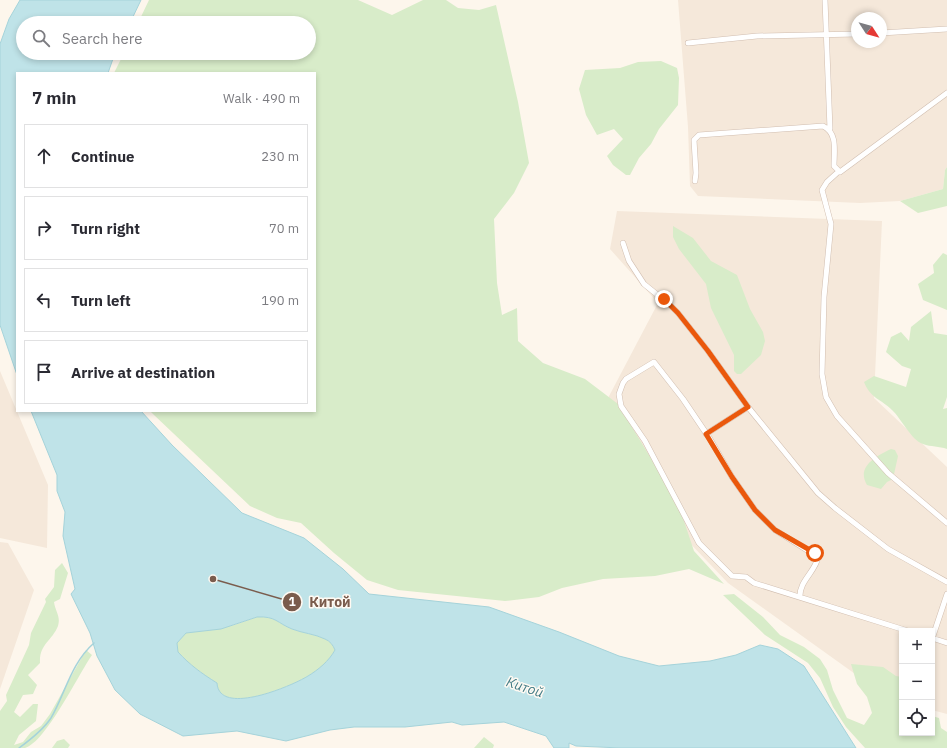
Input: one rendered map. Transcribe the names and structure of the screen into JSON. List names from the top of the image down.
{
  "water": ["Китой"],
  "places": ["Китой"],
  "north": "bottom right",
  "page": {
    "search": "Search here",
    "heading": ["7 min", "Walk · 490 m"],
    "list": [
      ["Continue", "230 m"],
      ["Turn right", "70 m"],
      ["Turn left", "190 m"],
      "Arrive at destination"
    ],
    "map_buttons": ["+", "−"]
  }
}
